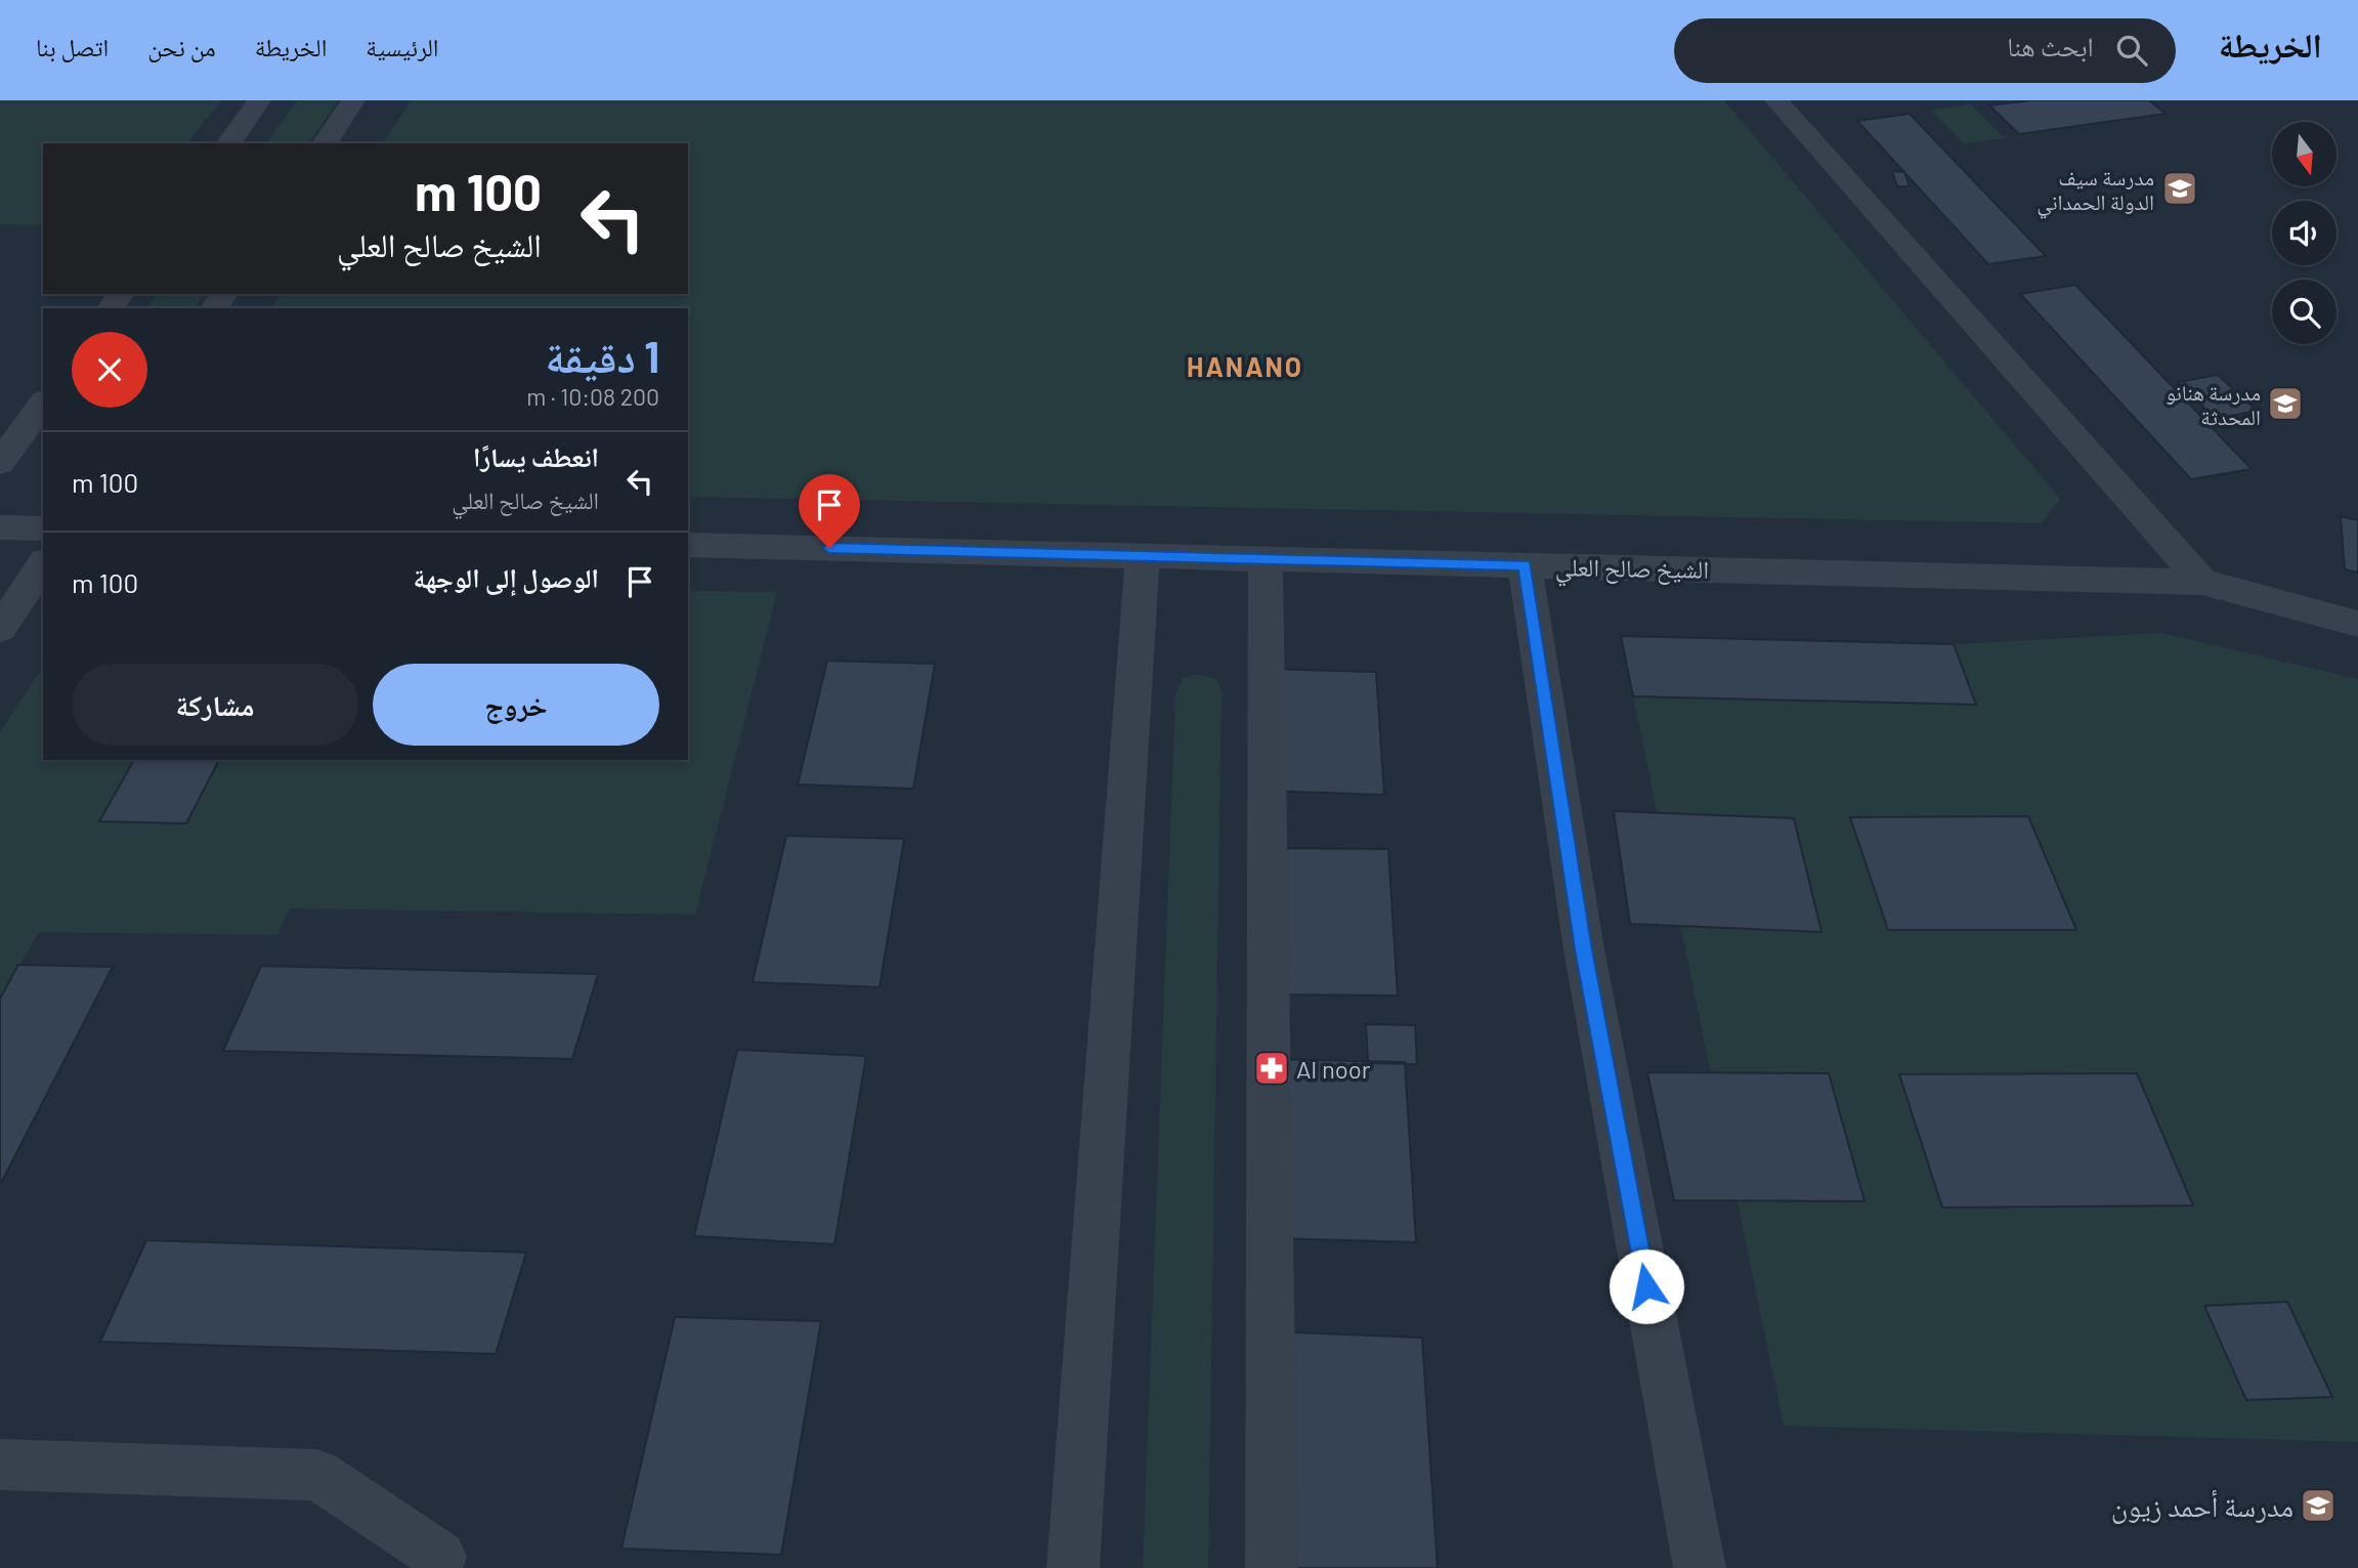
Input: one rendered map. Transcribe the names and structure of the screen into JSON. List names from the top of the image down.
{
  "streets": {
    "street": ["الشيخ صالح العلي"]
  },
  "districts": ["HANANO"],
  "places": {
    "school or university": ["مدرسة سيف الدولة الحمداني", "مدرسة هنانو المحدثة", "مدرسة أحمد زيون"],
    "pharmacy": ["Al noor"]
  },
  "north": "bottom",
  "page": {
    "header": "الخريطة",
    "search": "ابحث هنا",
    "nav": [
      "الرئيسية",
      "الخريطة",
      "من نحن",
      "اتصل بنا"
    ],
    "turn": ["100 m", "الشيخ صالح العلي"],
    "heading": ["1 دقيقة", "200 m · 10:08"],
    "list": [
      {
        "name": "انعطف يسارًا",
        "note": "الشيخ صالح العلي",
        "value": "100 m"
      },
      {
        "name": "الوصول إلى الوجهة",
        "value": "100 m"
      }
    ],
    "buttons": ["خروج", "مشاركة"]
  }
}
